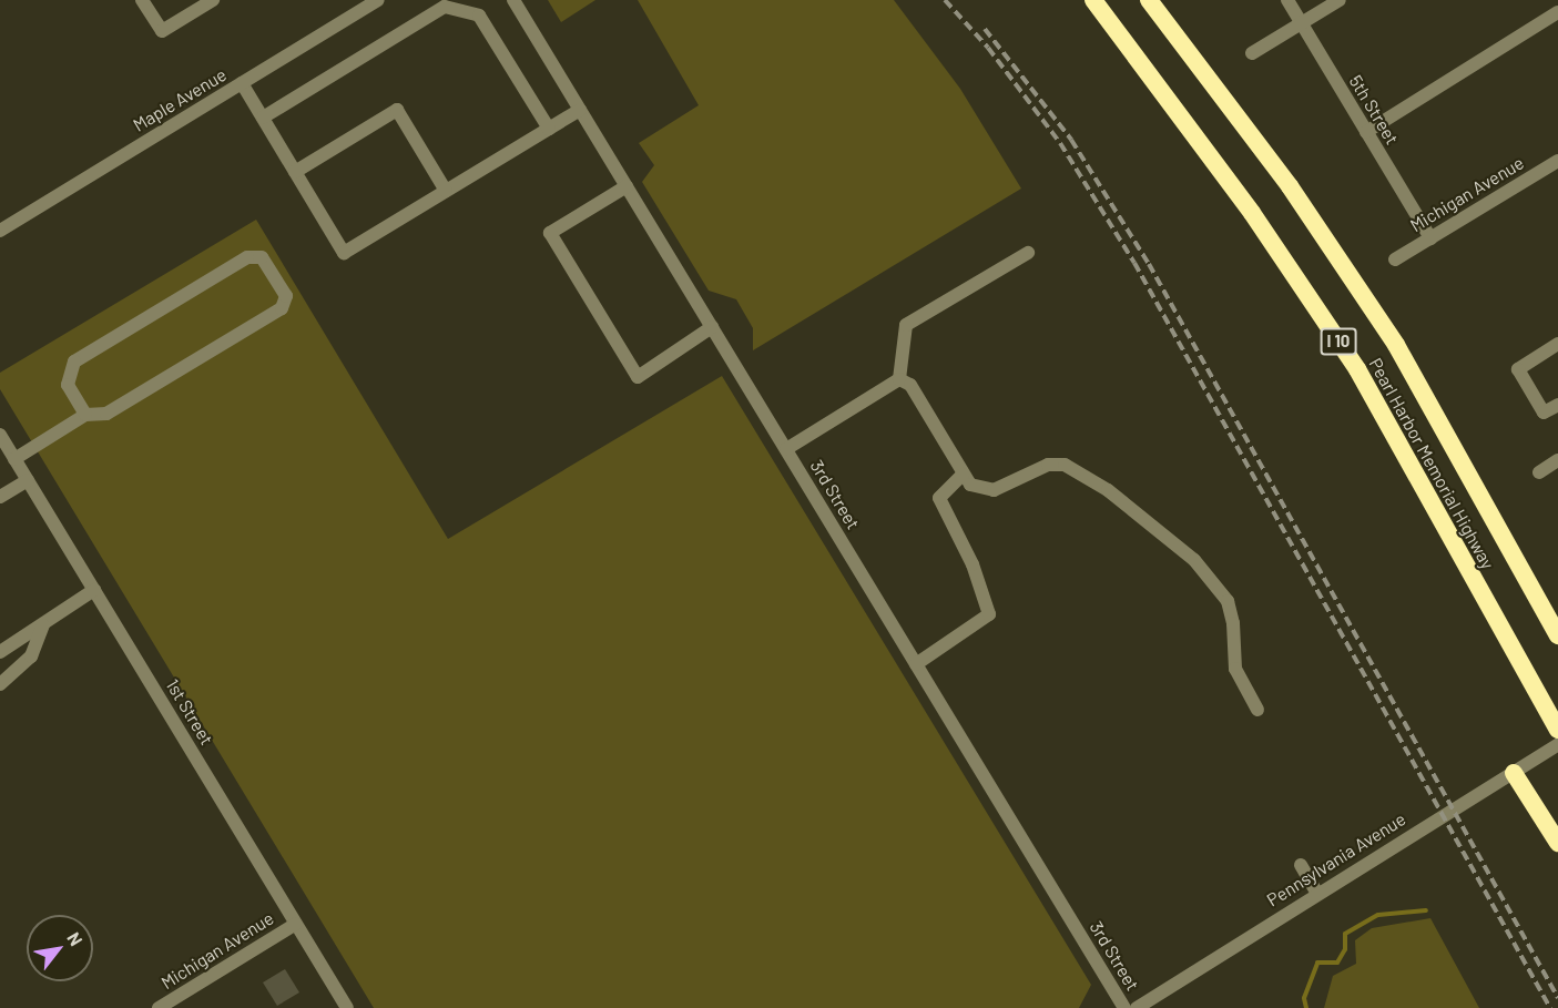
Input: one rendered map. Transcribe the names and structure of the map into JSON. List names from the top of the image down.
{
  "streets": {
    "highway": ["I 10", "Pearl Harbor Memorial Highway"],
    "street": [
      "Maple Avenue",
      "5th Street",
      "Michigan Avenue",
      "3rd Street",
      "1st Street",
      "Pennsylvania Avenue"
    ]
  },
  "crossings": [
    ["5th Street", "Michigan Avenue"],
    ["Michigan Avenue", "1st Street"]
  ],
  "north": "top right"
}
